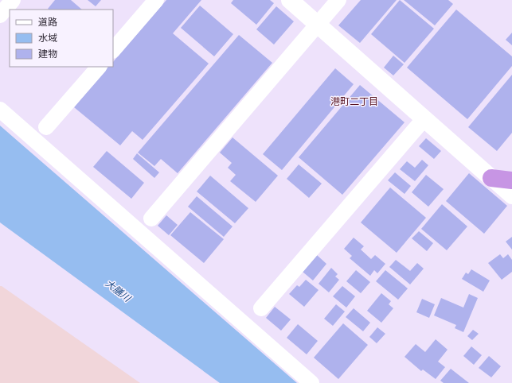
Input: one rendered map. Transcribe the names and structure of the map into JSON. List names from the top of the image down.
{
  "districts": ["港町二丁目"],
  "water": ["大膳川"],
  "legend": ["道路", "水域", "建物"]
}
